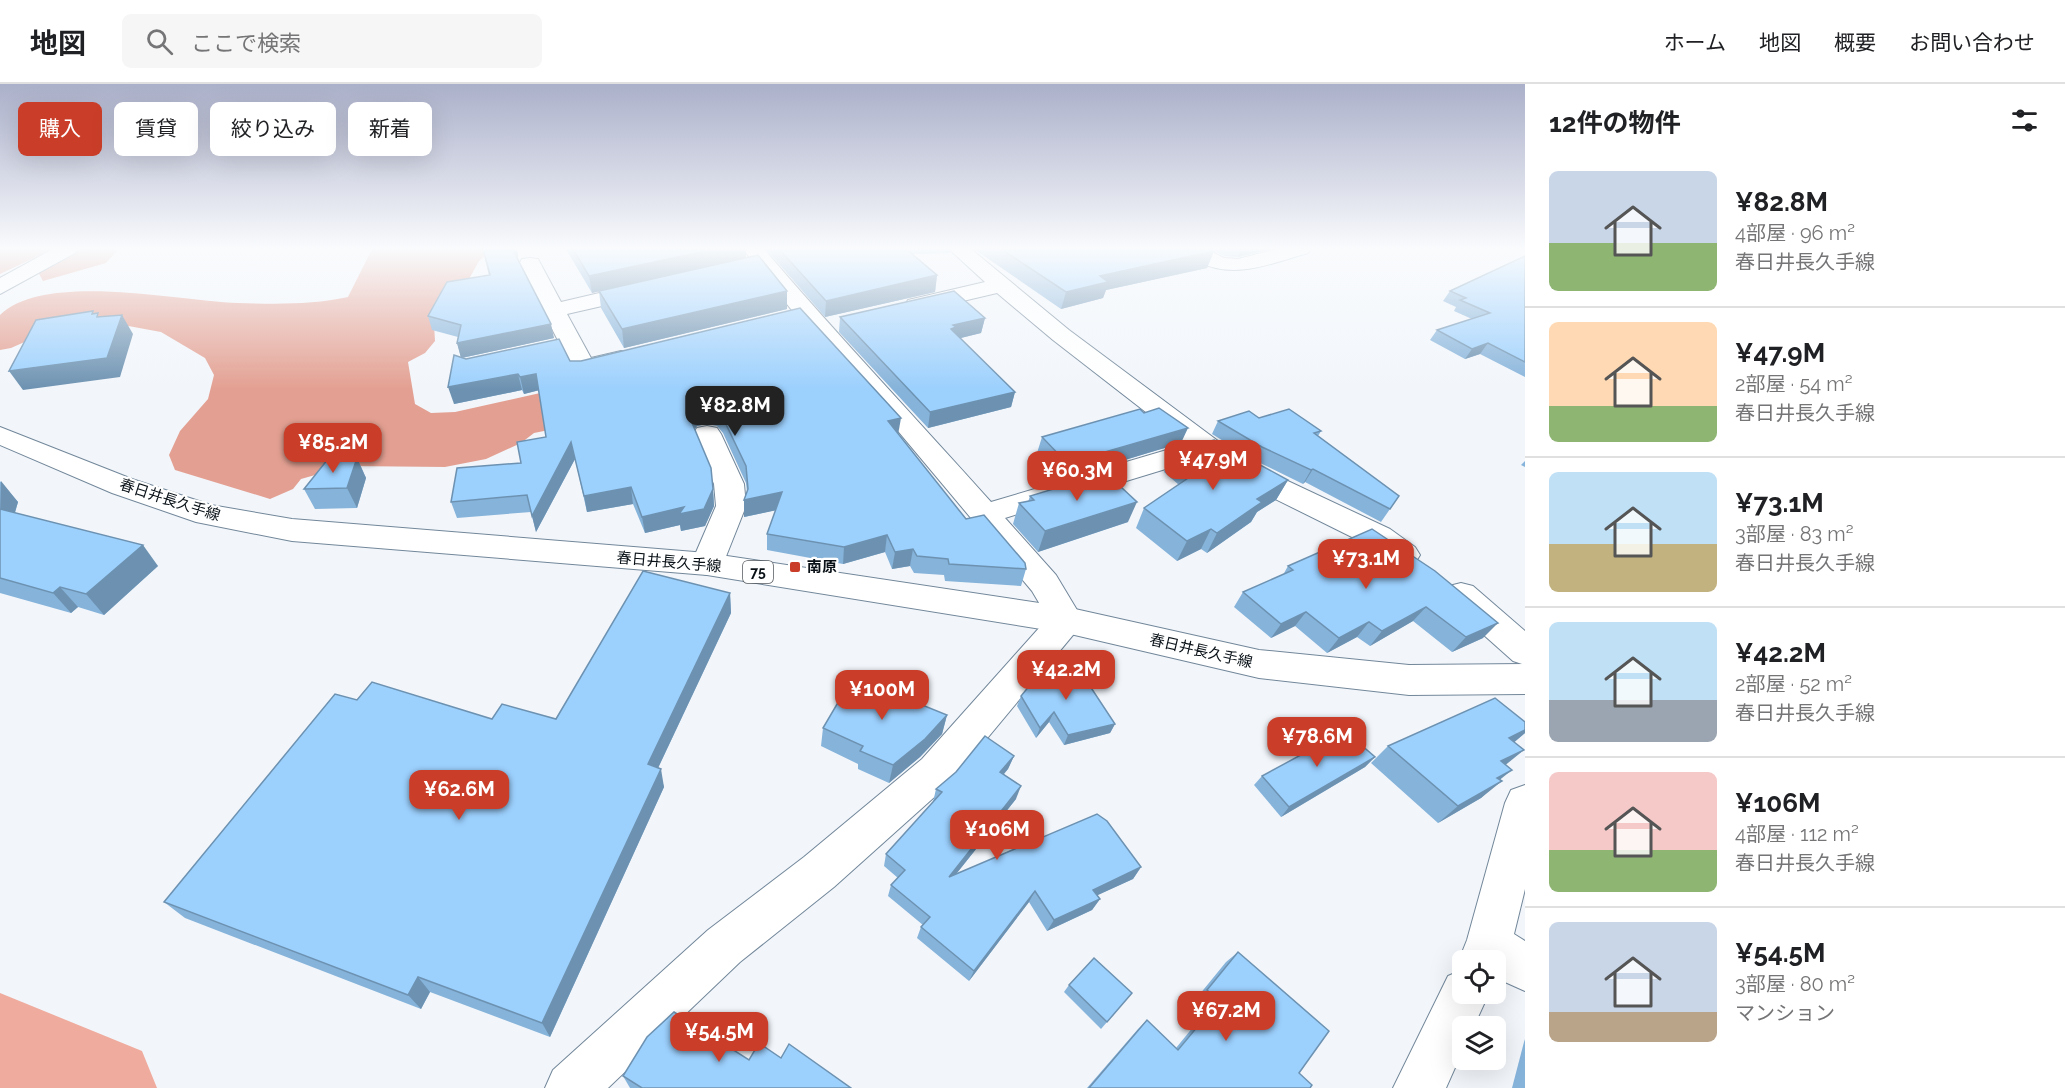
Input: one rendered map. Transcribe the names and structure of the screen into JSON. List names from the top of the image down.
{
  "streets": {
    "street": ["春日井長久手線", "75"]
  },
  "places": {
    "transit": ["南原"]
  },
  "page": {
    "header": "地図",
    "search": "ここで検索",
    "nav": [
      "ホーム",
      "地図",
      "概要",
      "お問い合わせ"
    ],
    "heading": "12件の物件",
    "chip": [
      "購入",
      "賃貸",
      "絞り込み",
      "新着"
    ],
    "list": [
      {
        "name": "¥82.8M",
        "note": "4部屋 · 96 m² · 春日井長久手線"
      },
      {
        "name": "¥47.9M",
        "note": "2部屋 · 54 m² · 春日井長久手線"
      },
      {
        "name": "¥73.1M",
        "note": "3部屋 · 83 m² · 春日井長久手線"
      },
      {
        "name": "¥42.2M",
        "note": "2部屋 · 52 m² · 春日井長久手線"
      },
      {
        "name": "¥106M",
        "note": "4部屋 · 112 m² · 春日井長久手線"
      },
      {
        "name": "¥54.5M",
        "note": "3部屋 · 80 m² · マンション"
      }
    ],
    "price": [
      "¥82.8M",
      "¥85.2M",
      "¥47.9M",
      "¥60.3M",
      "¥73.1M",
      "¥42.2M",
      "¥100M",
      "¥78.6M",
      "¥62.6M",
      "¥106M",
      "¥67.2M",
      "¥54.5M"
    ]
  }
}
